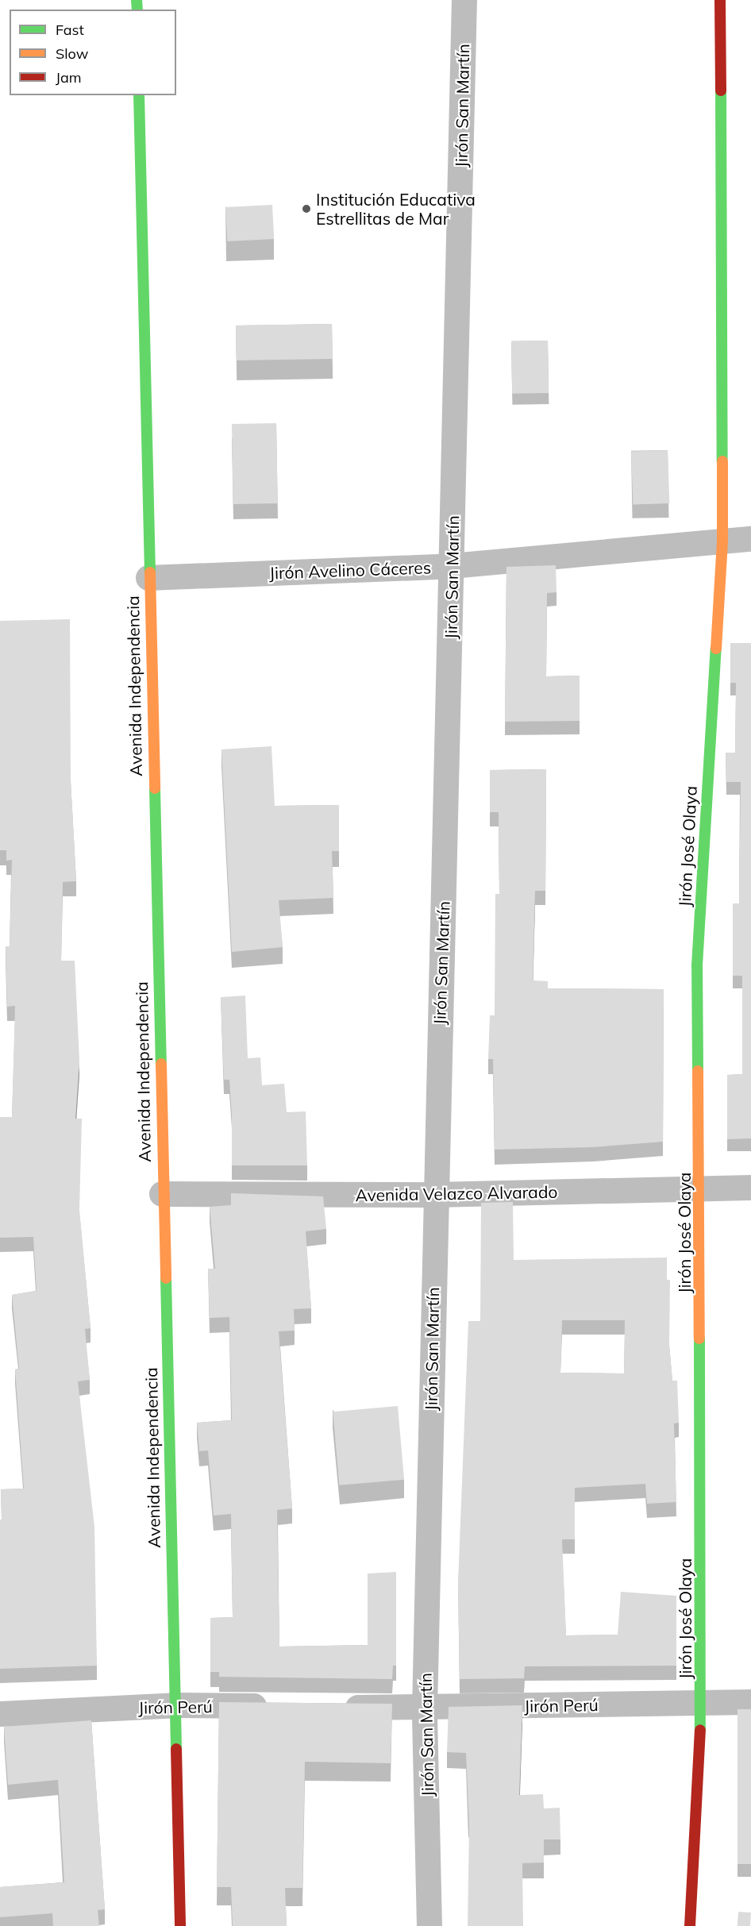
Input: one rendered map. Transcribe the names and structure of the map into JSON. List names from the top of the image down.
{
  "streets": {
    "street": [
      "Jirón San Martín",
      "Jirón Avelino Cáceres",
      "Avenida Independencia",
      "Jirón José Olaya",
      "Avenida Velazco Alvarado",
      "Jirón Perú"
    ]
  },
  "crossings": [
    ["Jirón San Martín", "Jirón Avelino Cáceres"],
    ["Jirón San Martín", "Avenida Velazco Alvarado"],
    ["Jirón San Martín", "Jirón Perú"],
    ["Jirón Avelino Cáceres", "Avenida Independencia"],
    ["Jirón Avelino Cáceres", "Jirón José Olaya"],
    ["Avenida Independencia", "Avenida Velazco Alvarado"],
    ["Avenida Independencia", "Jirón Perú"],
    ["Jirón José Olaya", "Avenida Velazco Alvarado"],
    ["Jirón José Olaya", "Jirón Perú"]
  ],
  "places": ["Institución Educativa Estrellitas de Mar"],
  "legend": ["Fast", "Slow", "Jam"]
}
